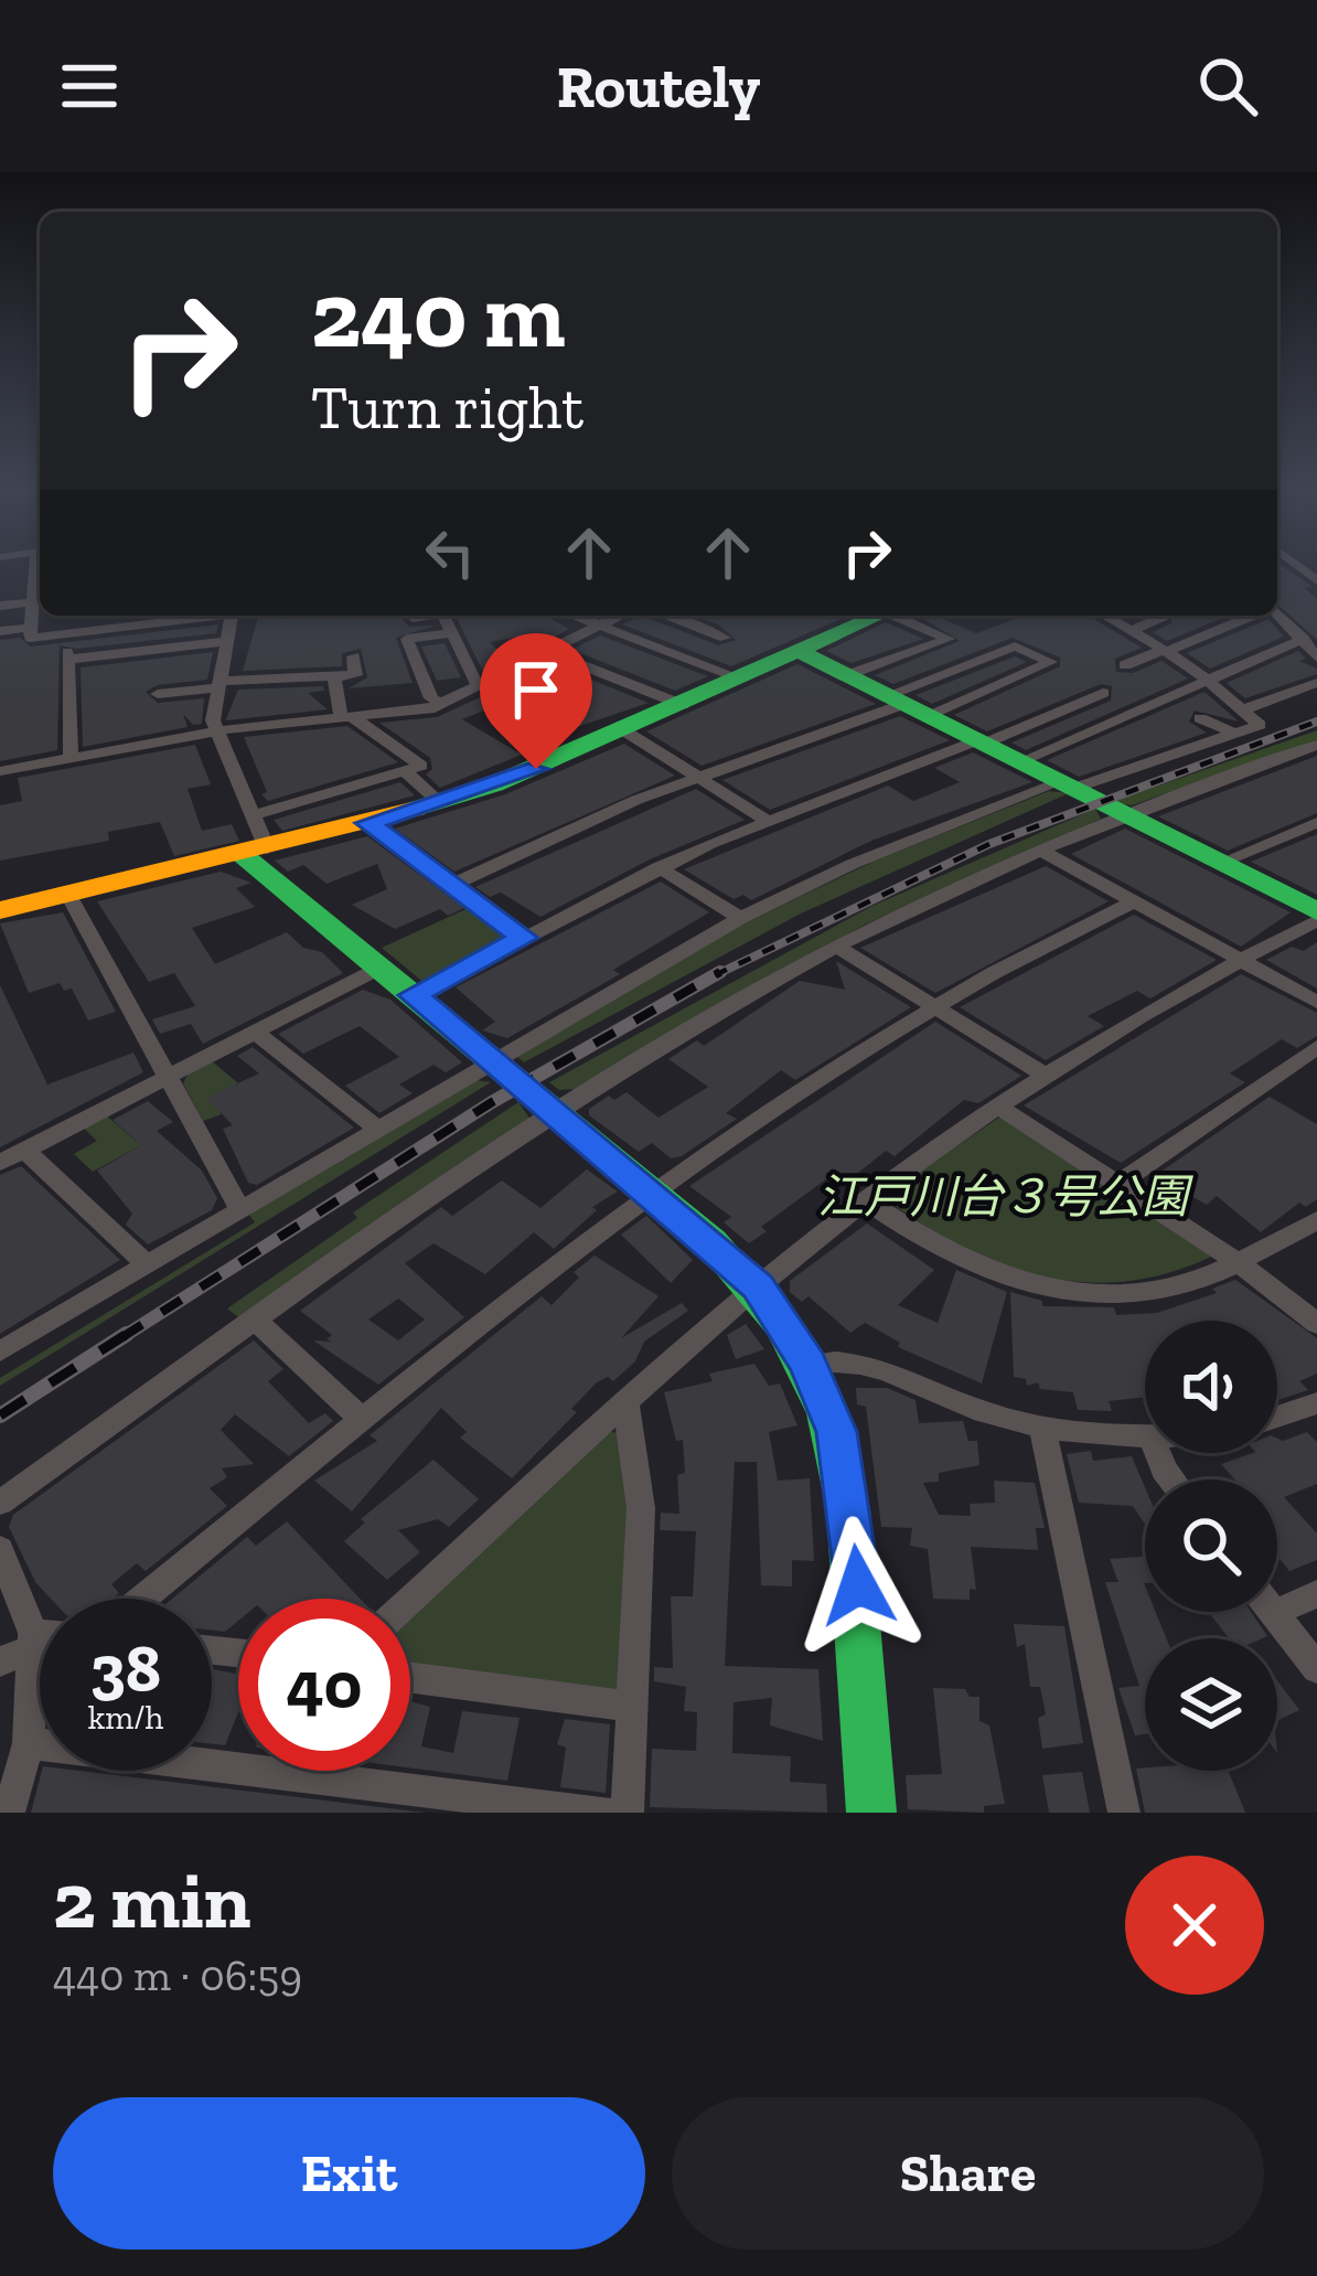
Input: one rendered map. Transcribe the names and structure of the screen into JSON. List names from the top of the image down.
{
  "parks": ["江戸川台３号公園"],
  "page": {
    "header": "Routely",
    "turn": ["240 m", "Turn right"],
    "speed": "38 km/h",
    "limit": "40",
    "heading": ["2 min", "440 m · 06:59"],
    "buttons": ["Exit", "Share"]
  }
}
